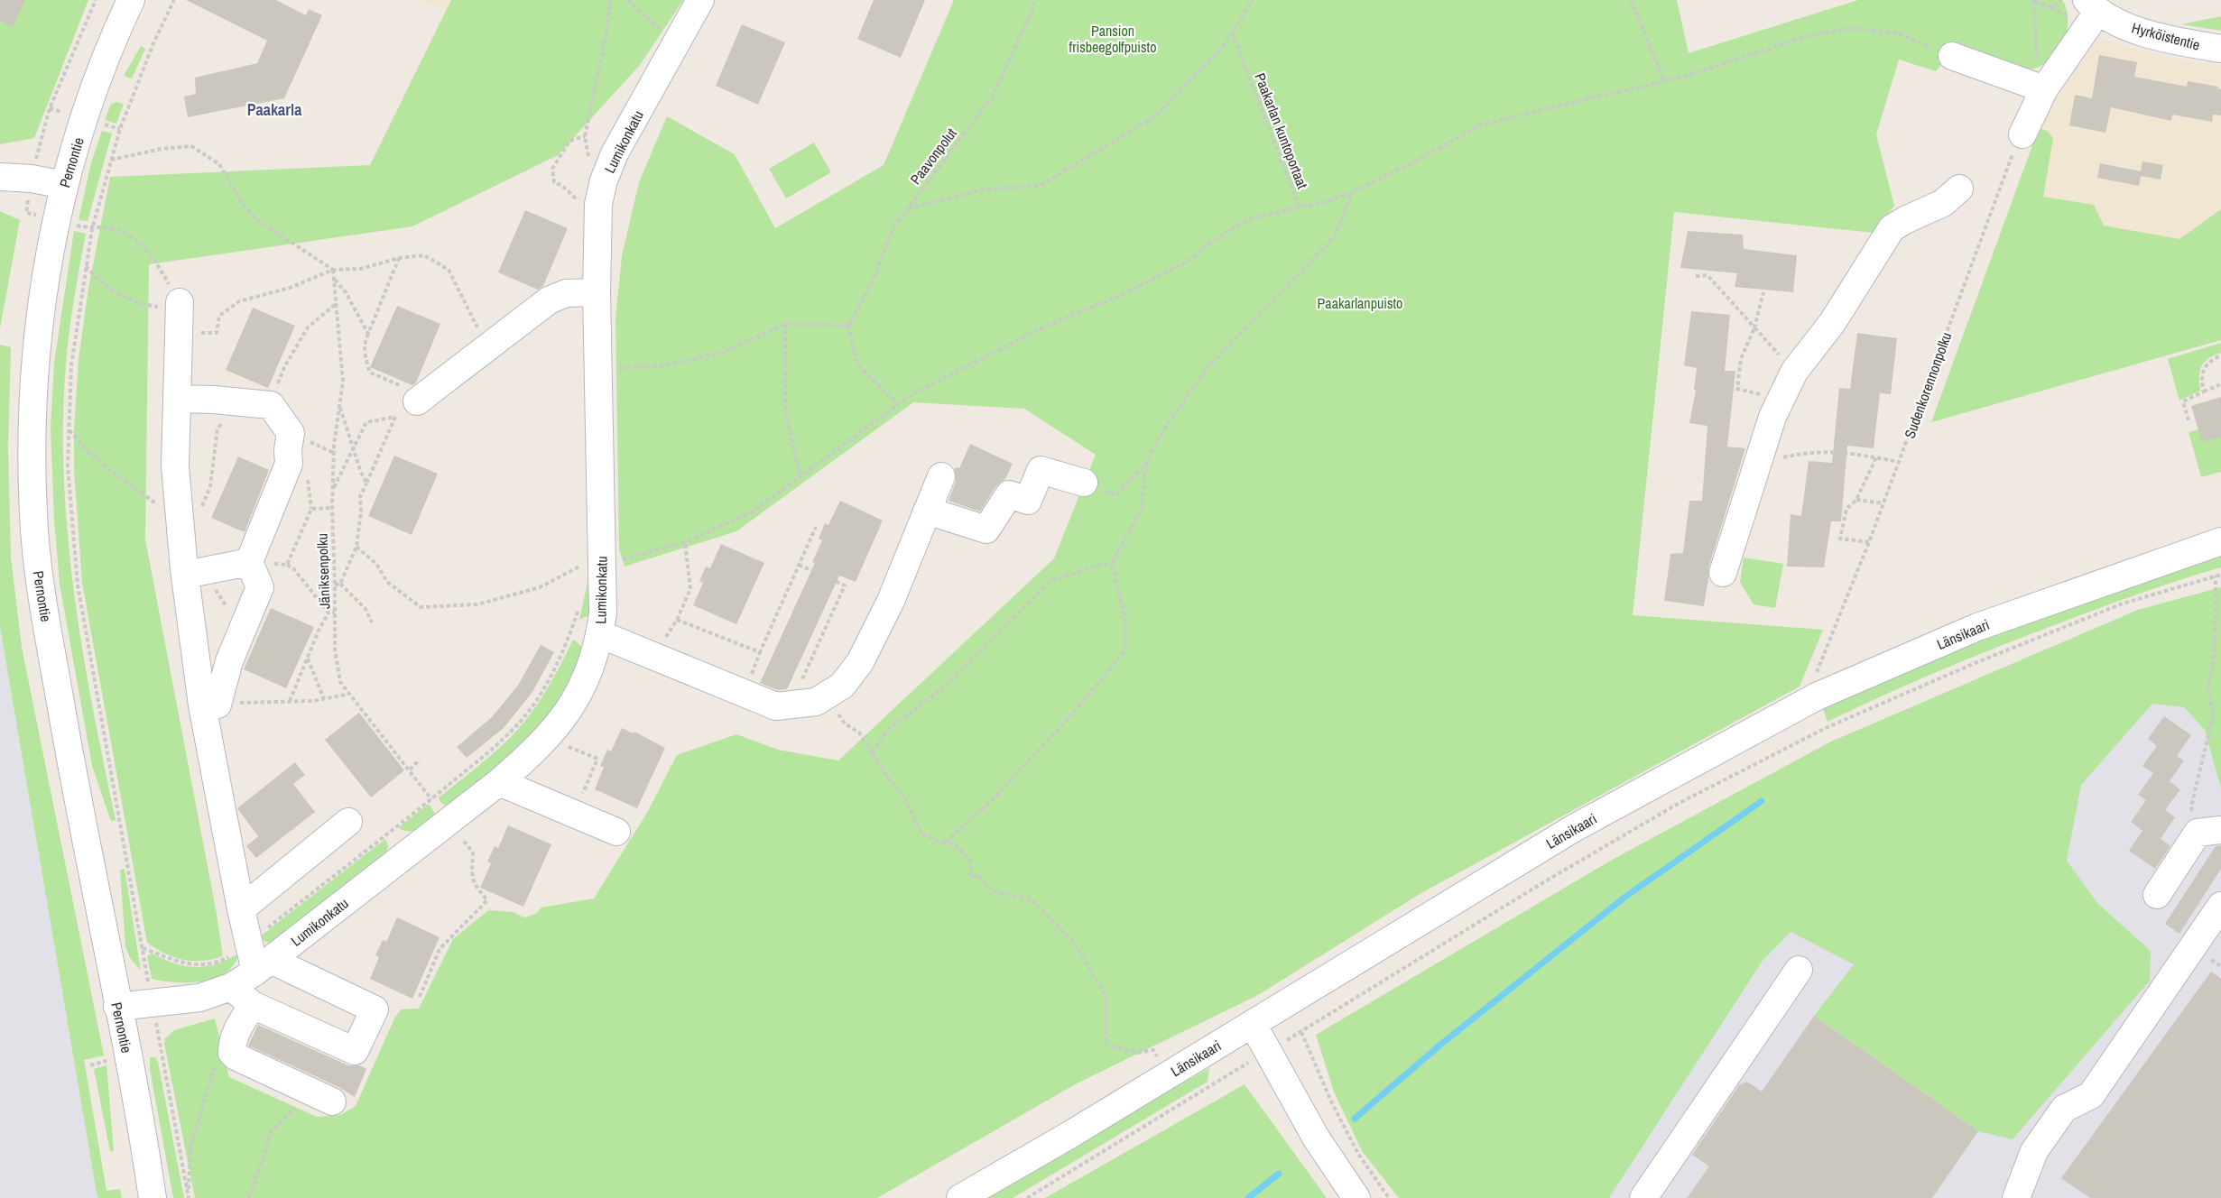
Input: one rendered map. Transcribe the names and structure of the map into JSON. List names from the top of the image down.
{
  "streets": {
    "street": [
      "Hyrköistentie",
      "Lumikonkatu",
      "Pernontie",
      "Länsikaari"
    ],
    "path": [
      "Paakarlan kuntoportaat",
      "Paavonpolut",
      "Sudenkorennonpolku",
      "Jäniksenpolku"
    ]
  },
  "crossings": [
    ["Lumikonkatu", "Pernontie"],
    ["Lumikonkatu", "Jäniksenpolku"]
  ],
  "districts": ["Paakarla"],
  "parks": ["Pansion frisbeegolfpuisto", "Paakarlanpuisto"]
}
